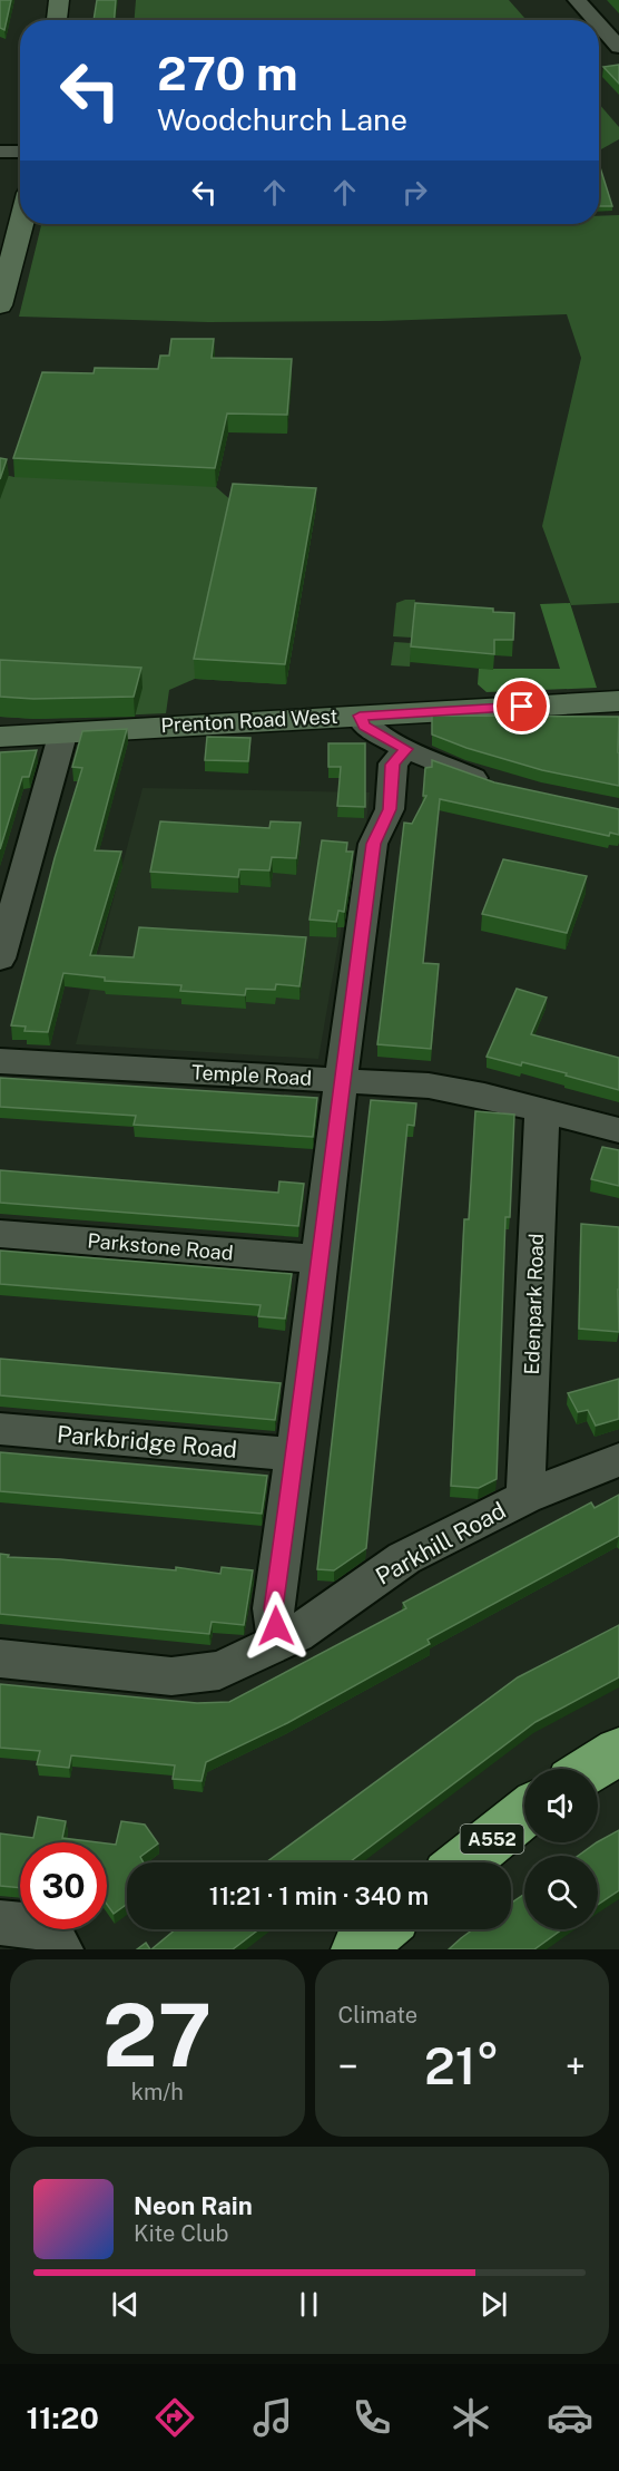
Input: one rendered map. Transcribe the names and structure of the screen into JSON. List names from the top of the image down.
{
  "streets": {
    "highway": ["A552"],
    "street": [
      "Prenton Road West",
      "Temple Road",
      "Parkstone Road",
      "Edenpark Road",
      "Parkbridge Road",
      "Parkhill Road"
    ]
  },
  "crossings": [
    ["Temple Road", "Edenpark Road"],
    ["Edenpark Road", "Parkhill Road"]
  ],
  "page": {
    "turn": ["270 m", "Woodchurch Lane"],
    "limit": "30",
    "trip": "11:21 · 1 min · 340 m",
    "tile": [
      ["27", "km/h"],
      "Climate"
    ],
    "heat": ["−", "21°", "+"],
    "song": ["Neon Rain", "Kite Club"],
    "tabs": "11:20"
  }
}
